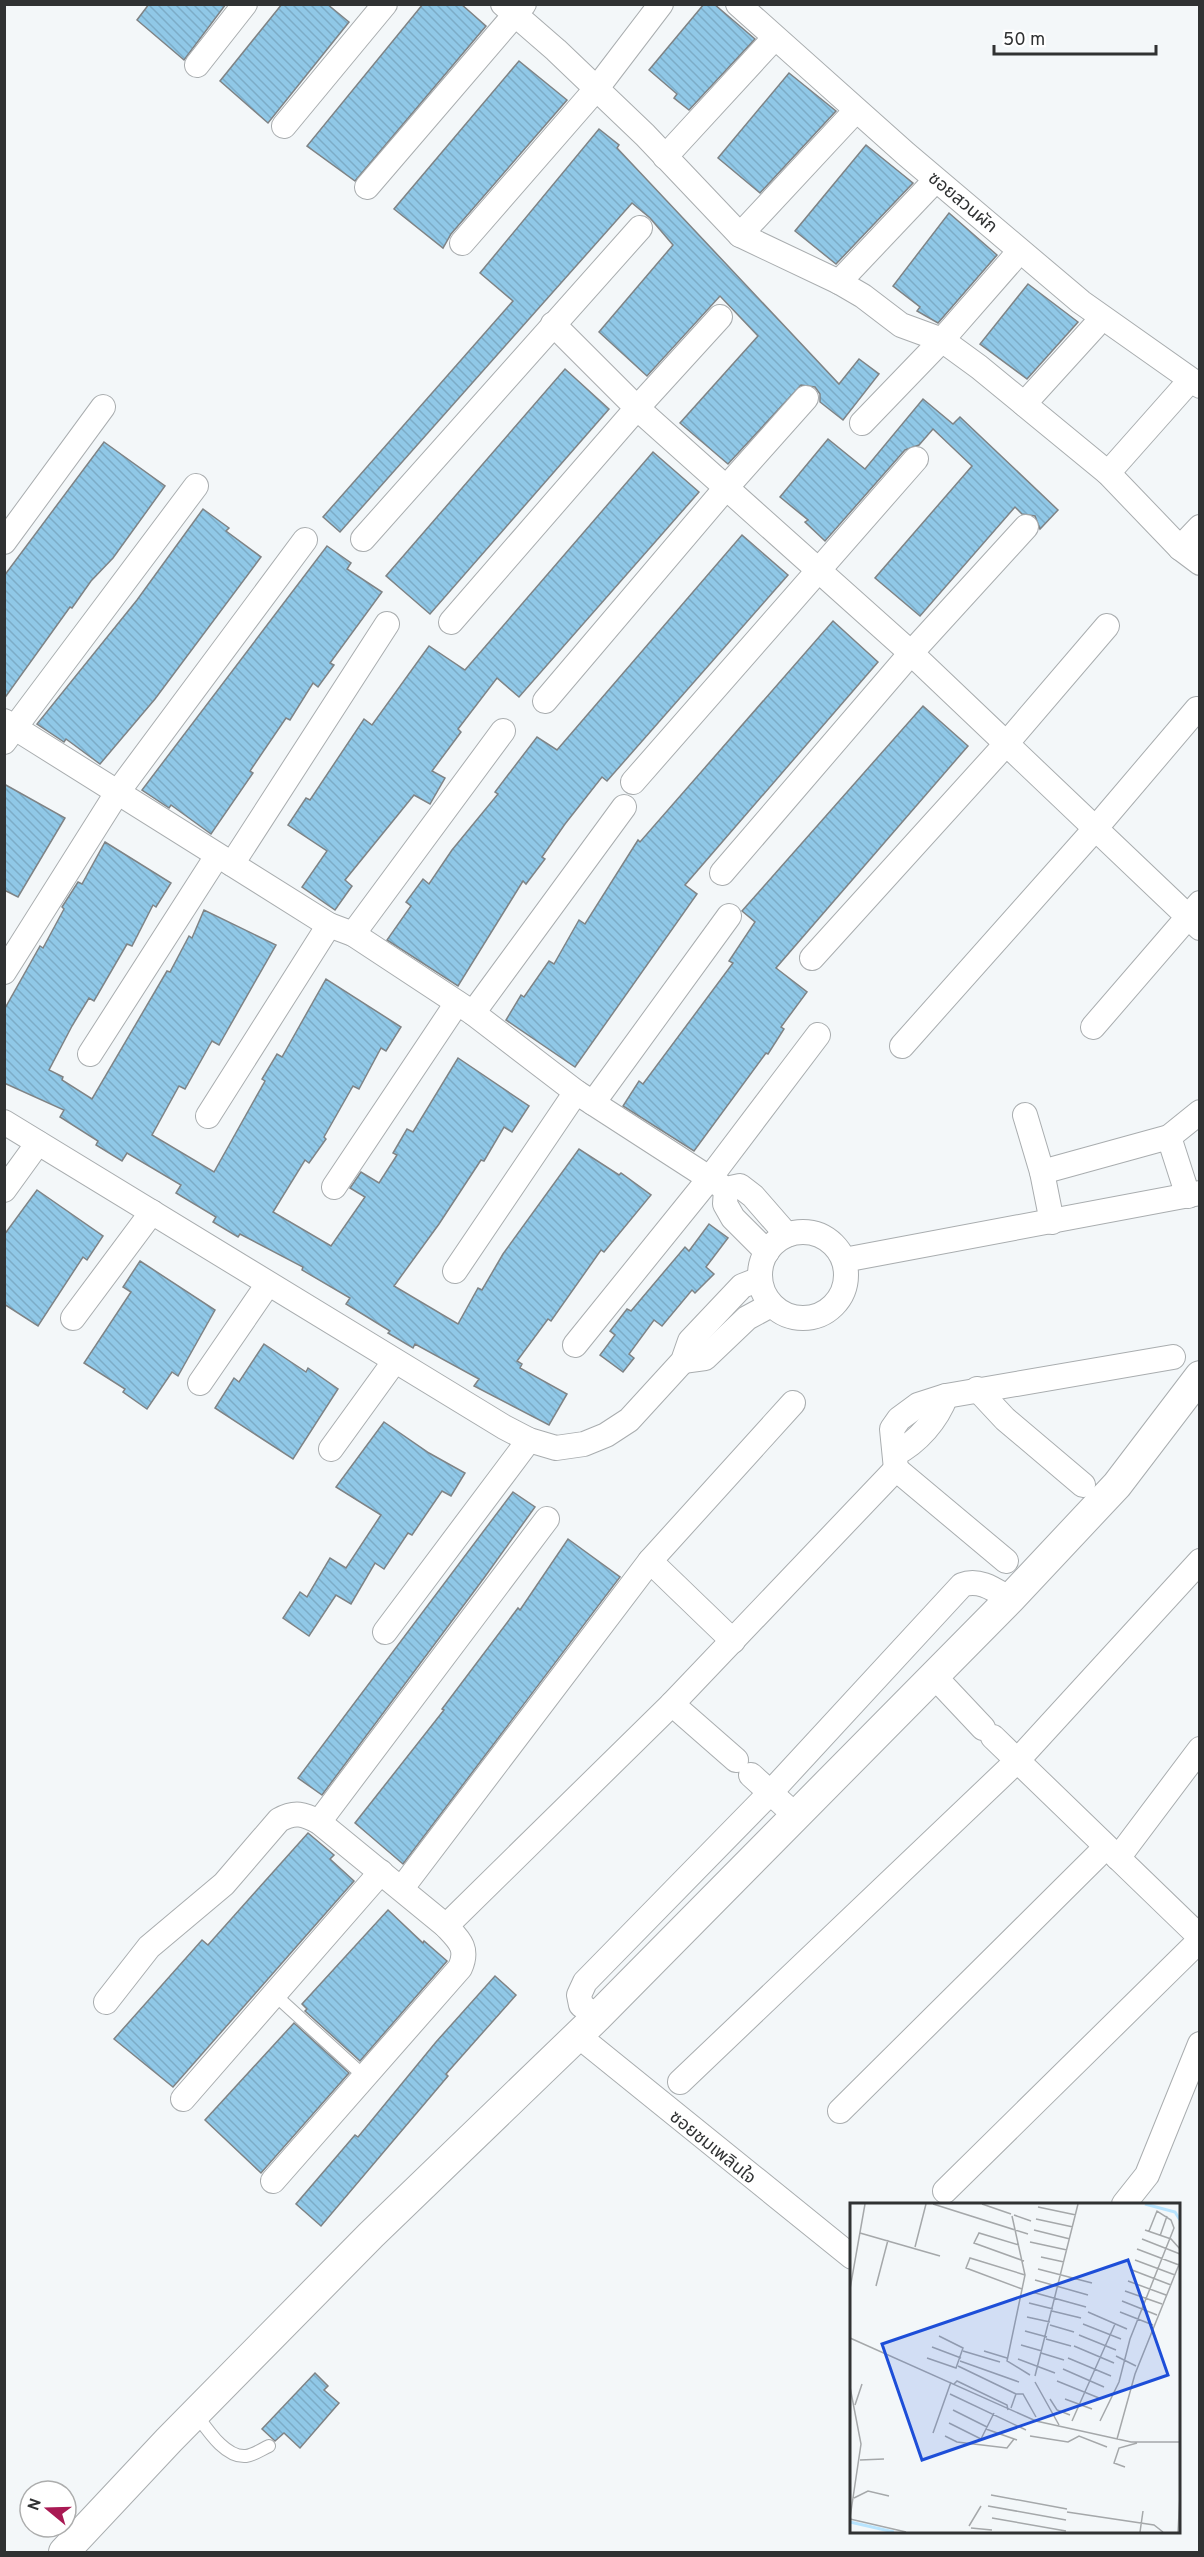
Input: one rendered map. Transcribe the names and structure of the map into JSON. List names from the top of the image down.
{
  "streets": {
    "street": ["ซอยสวนผัก", "ซอยชมเพลินใจ"]
  },
  "scale_bar": "50 m",
  "north": "left"
}
